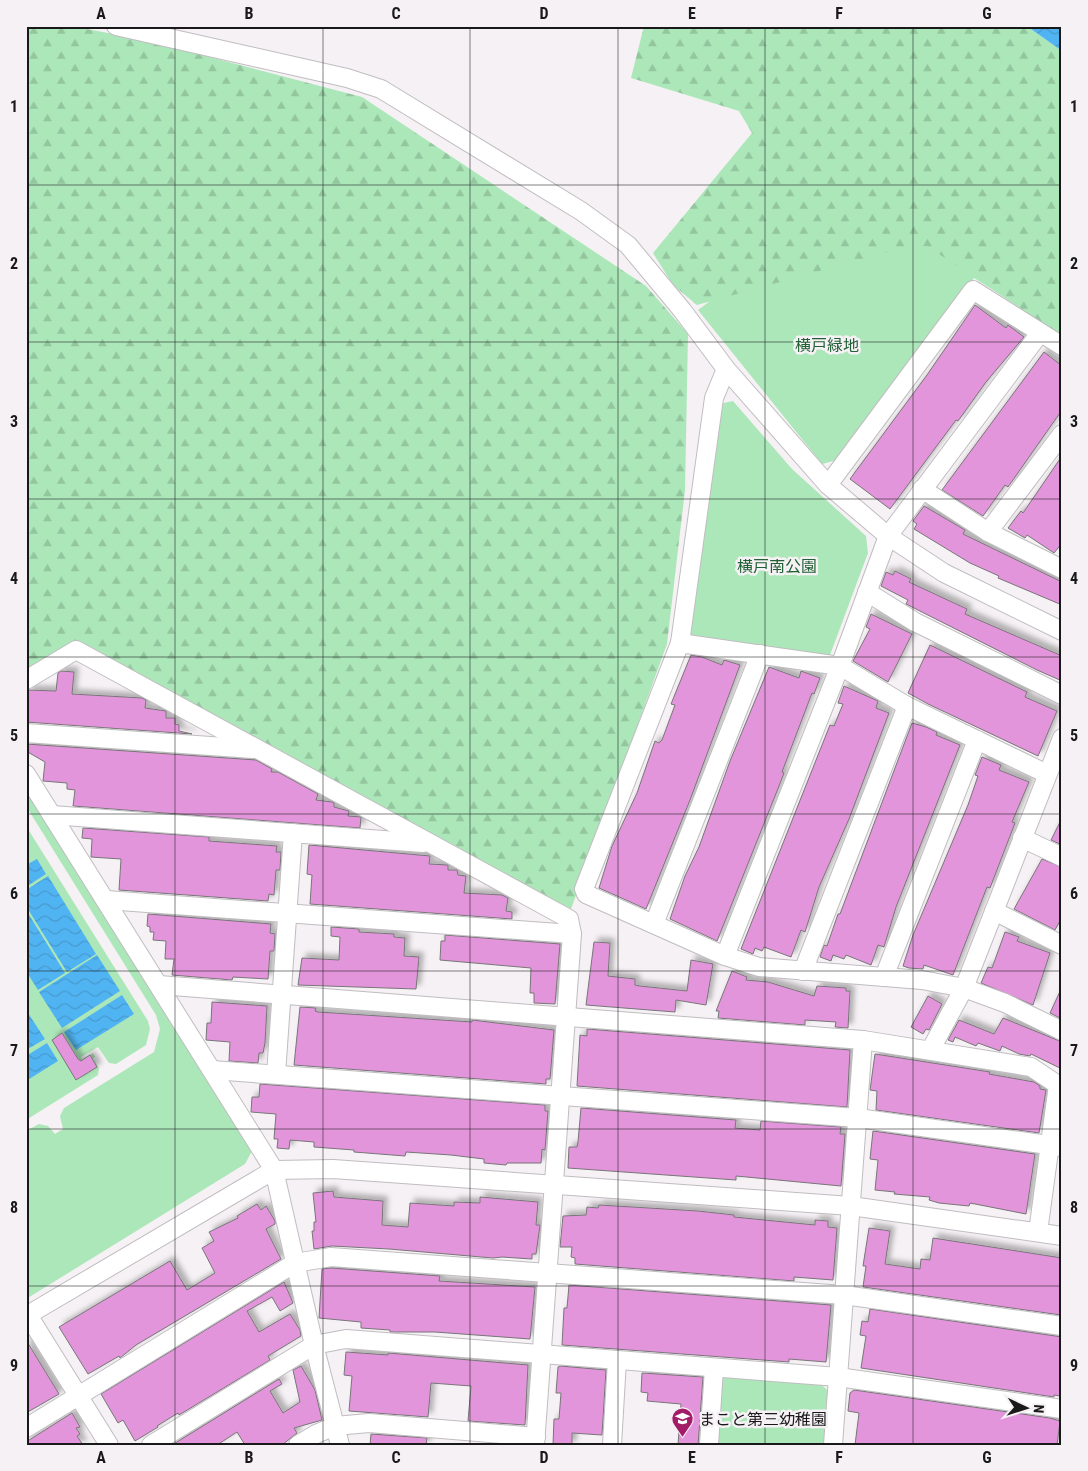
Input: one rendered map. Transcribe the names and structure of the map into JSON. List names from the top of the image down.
{
  "parks": ["横戸緑地", "横戸南公園"],
  "places": {
    "school or university": ["まこと第三幼稚園"]
  },
  "north": "right",
  "grid": {
    "columns": [
      "A",
      "B",
      "C",
      "D",
      "E",
      "F",
      "G"
    ],
    "rows": [
      "1",
      "2",
      "3",
      "4",
      "5",
      "6",
      "7",
      "8",
      "9"
    ]
  }
}
